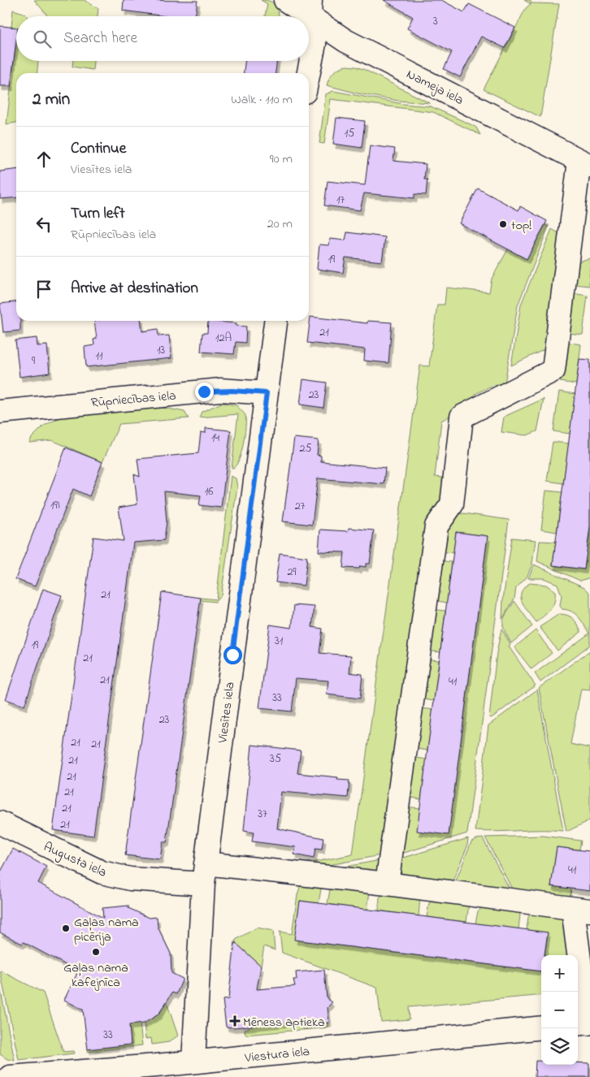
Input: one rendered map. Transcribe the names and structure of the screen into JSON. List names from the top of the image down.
{
  "streets": {
    "street": [
      "Nameja iela",
      "Rūpniecības iela",
      "Viesītes iela",
      "Augusta iela",
      "Viestura iela"
    ]
  },
  "crossings": [
    ["Rūpniecības iela", "Viesītes iela"],
    ["Viesītes iela", "Augusta iela"],
    ["Viesītes iela", "Viestura iela"]
  ],
  "places": {
    "other": ["top!", "Gaļas nama picērija", "Gaļas nama kafejnīca"],
    "health": ["Mēness aptieka"]
  },
  "house_numbers": [
    "3",
    "15",
    "17",
    "19",
    "21",
    "12A",
    "13",
    "11",
    "9",
    "23",
    "14",
    "25",
    "16",
    "19I",
    "27",
    "29",
    "21",
    "31",
    "19",
    "21",
    "21",
    "41",
    "33",
    "23",
    "21",
    "21",
    "35",
    "21",
    "21",
    "21",
    "21",
    "37",
    "21",
    "41",
    "33"
  ],
  "page": {
    "search": "Search here",
    "heading": ["2 min", "Walk · 110 m"],
    "list": [
      ["Continue", "Viesītes iela", "90 m"],
      ["Turn left", "Rūpniecības iela", "20 m"],
      "Arrive at destination"
    ],
    "map_buttons": ["+", "−"]
  }
}
